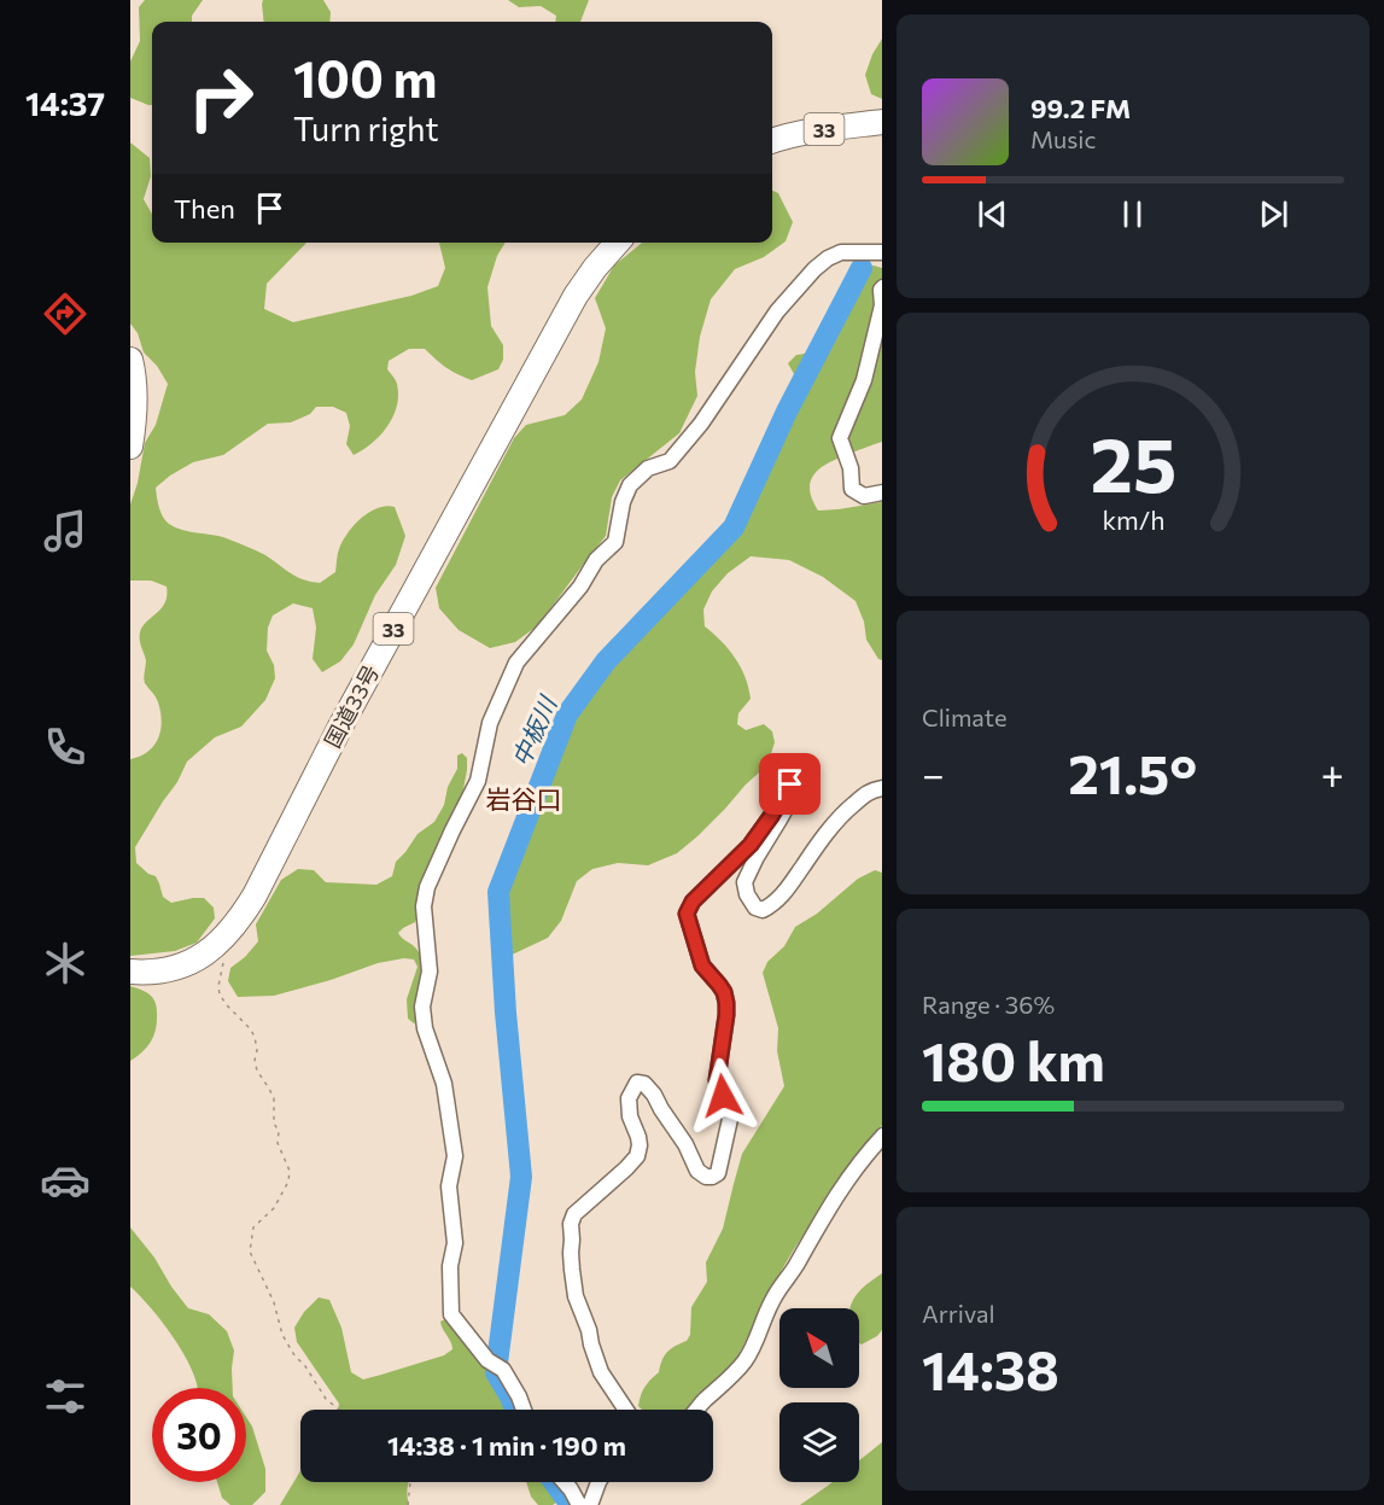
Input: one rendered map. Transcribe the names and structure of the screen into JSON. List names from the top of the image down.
{
  "streets": {
    "highway": ["33", "国道33号"]
  },
  "districts": ["岩谷口"],
  "water": ["中板川"],
  "north": "top left",
  "page": {
    "tabs": "14:37",
    "turn": ["100 m", "Turn right"],
    "song": ["99.2 FM", "Music"],
    "then": "Then",
    "tile": [
      "Climate",
      ["Range · 36%", "180 km"],
      ["Arrival", "14:38"]
    ],
    "heat": ["−", "21.5°", "+"],
    "limit": "30",
    "trip": "14:38 · 1 min · 190 m",
    "gauge": ["25", "km/h"]
  }
}
